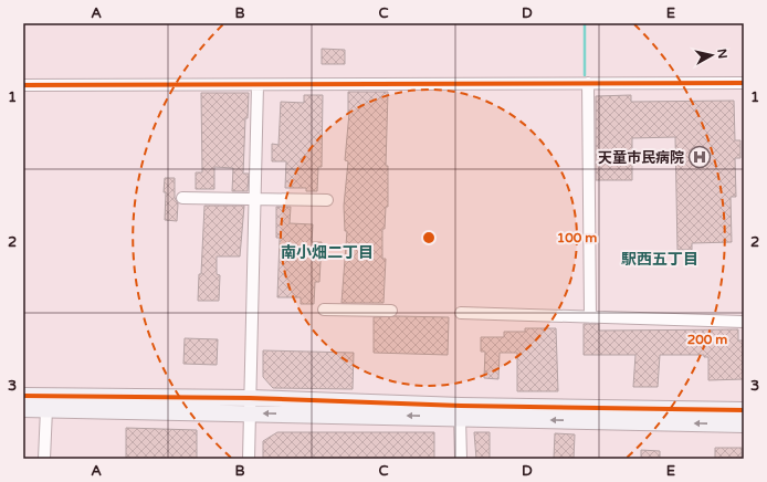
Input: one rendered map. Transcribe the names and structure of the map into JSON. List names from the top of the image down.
{
  "districts": ["南小畑二丁目", "駅西五丁目"],
  "places": {
    "hospital": ["天童市民病院"]
  },
  "north": "right",
  "grid": {
    "columns": [
      "A",
      "B",
      "C",
      "D",
      "E"
    ],
    "rows": ["1", "2", "3"]
  },
  "rings": ["100 m", "200 m"]
}
